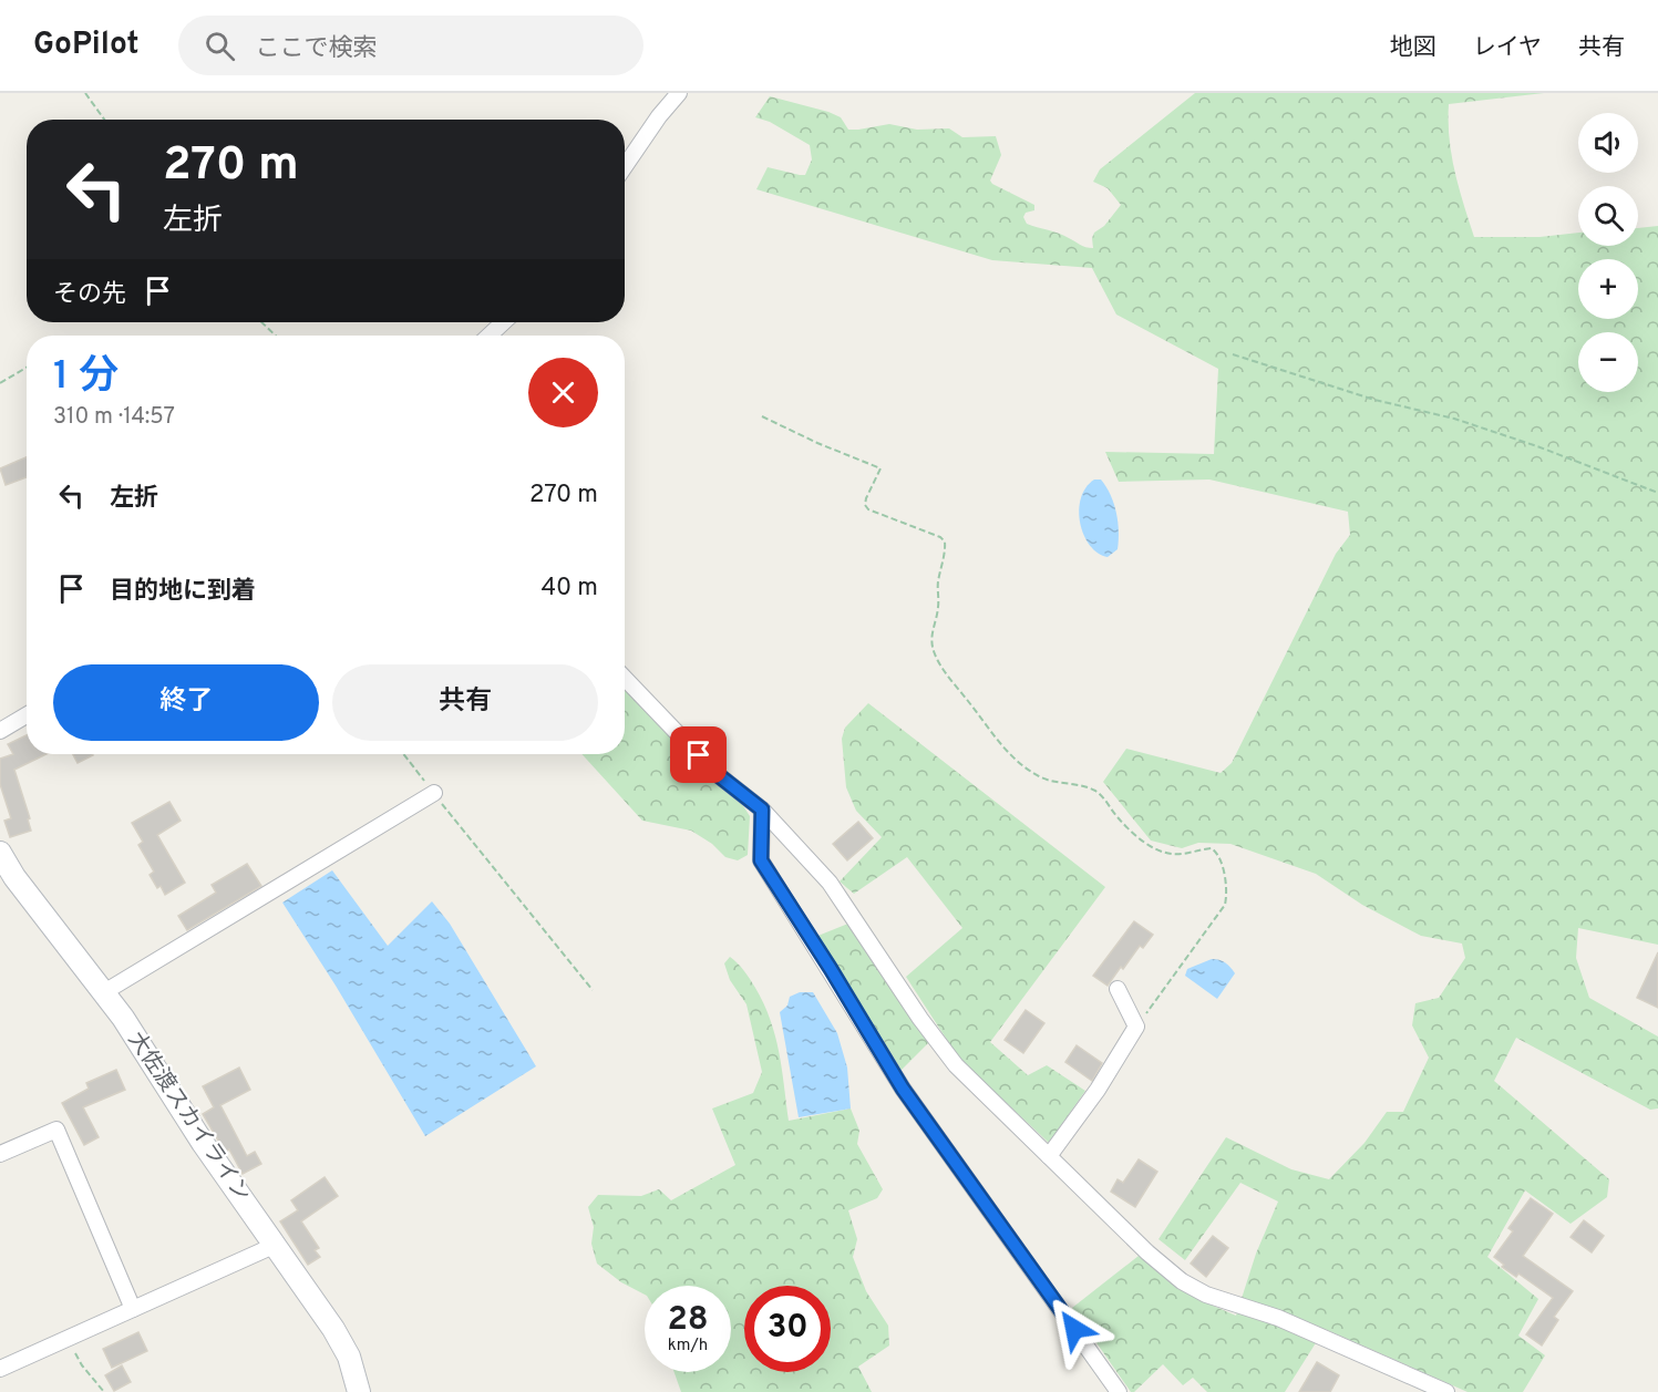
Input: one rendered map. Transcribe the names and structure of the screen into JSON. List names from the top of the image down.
{
  "streets": {
    "street": ["大佐渡スカイライン"]
  },
  "page": {
    "header": "GoPilot",
    "search": "ここで検索",
    "nav": ["地図", "レイヤ", "共有"],
    "map_buttons": ["+", "−"],
    "turn": ["270 m", "左折"],
    "then": "その先",
    "heading": ["1 分", "310 m · 14:57"],
    "list": [
      {
        "name": "左折",
        "value": "270 m"
      },
      {
        "name": "目的地に到着",
        "value": "40 m"
      }
    ],
    "buttons": ["終了", "共有"],
    "speed": "28 km/h",
    "limit": "30"
  }
}
